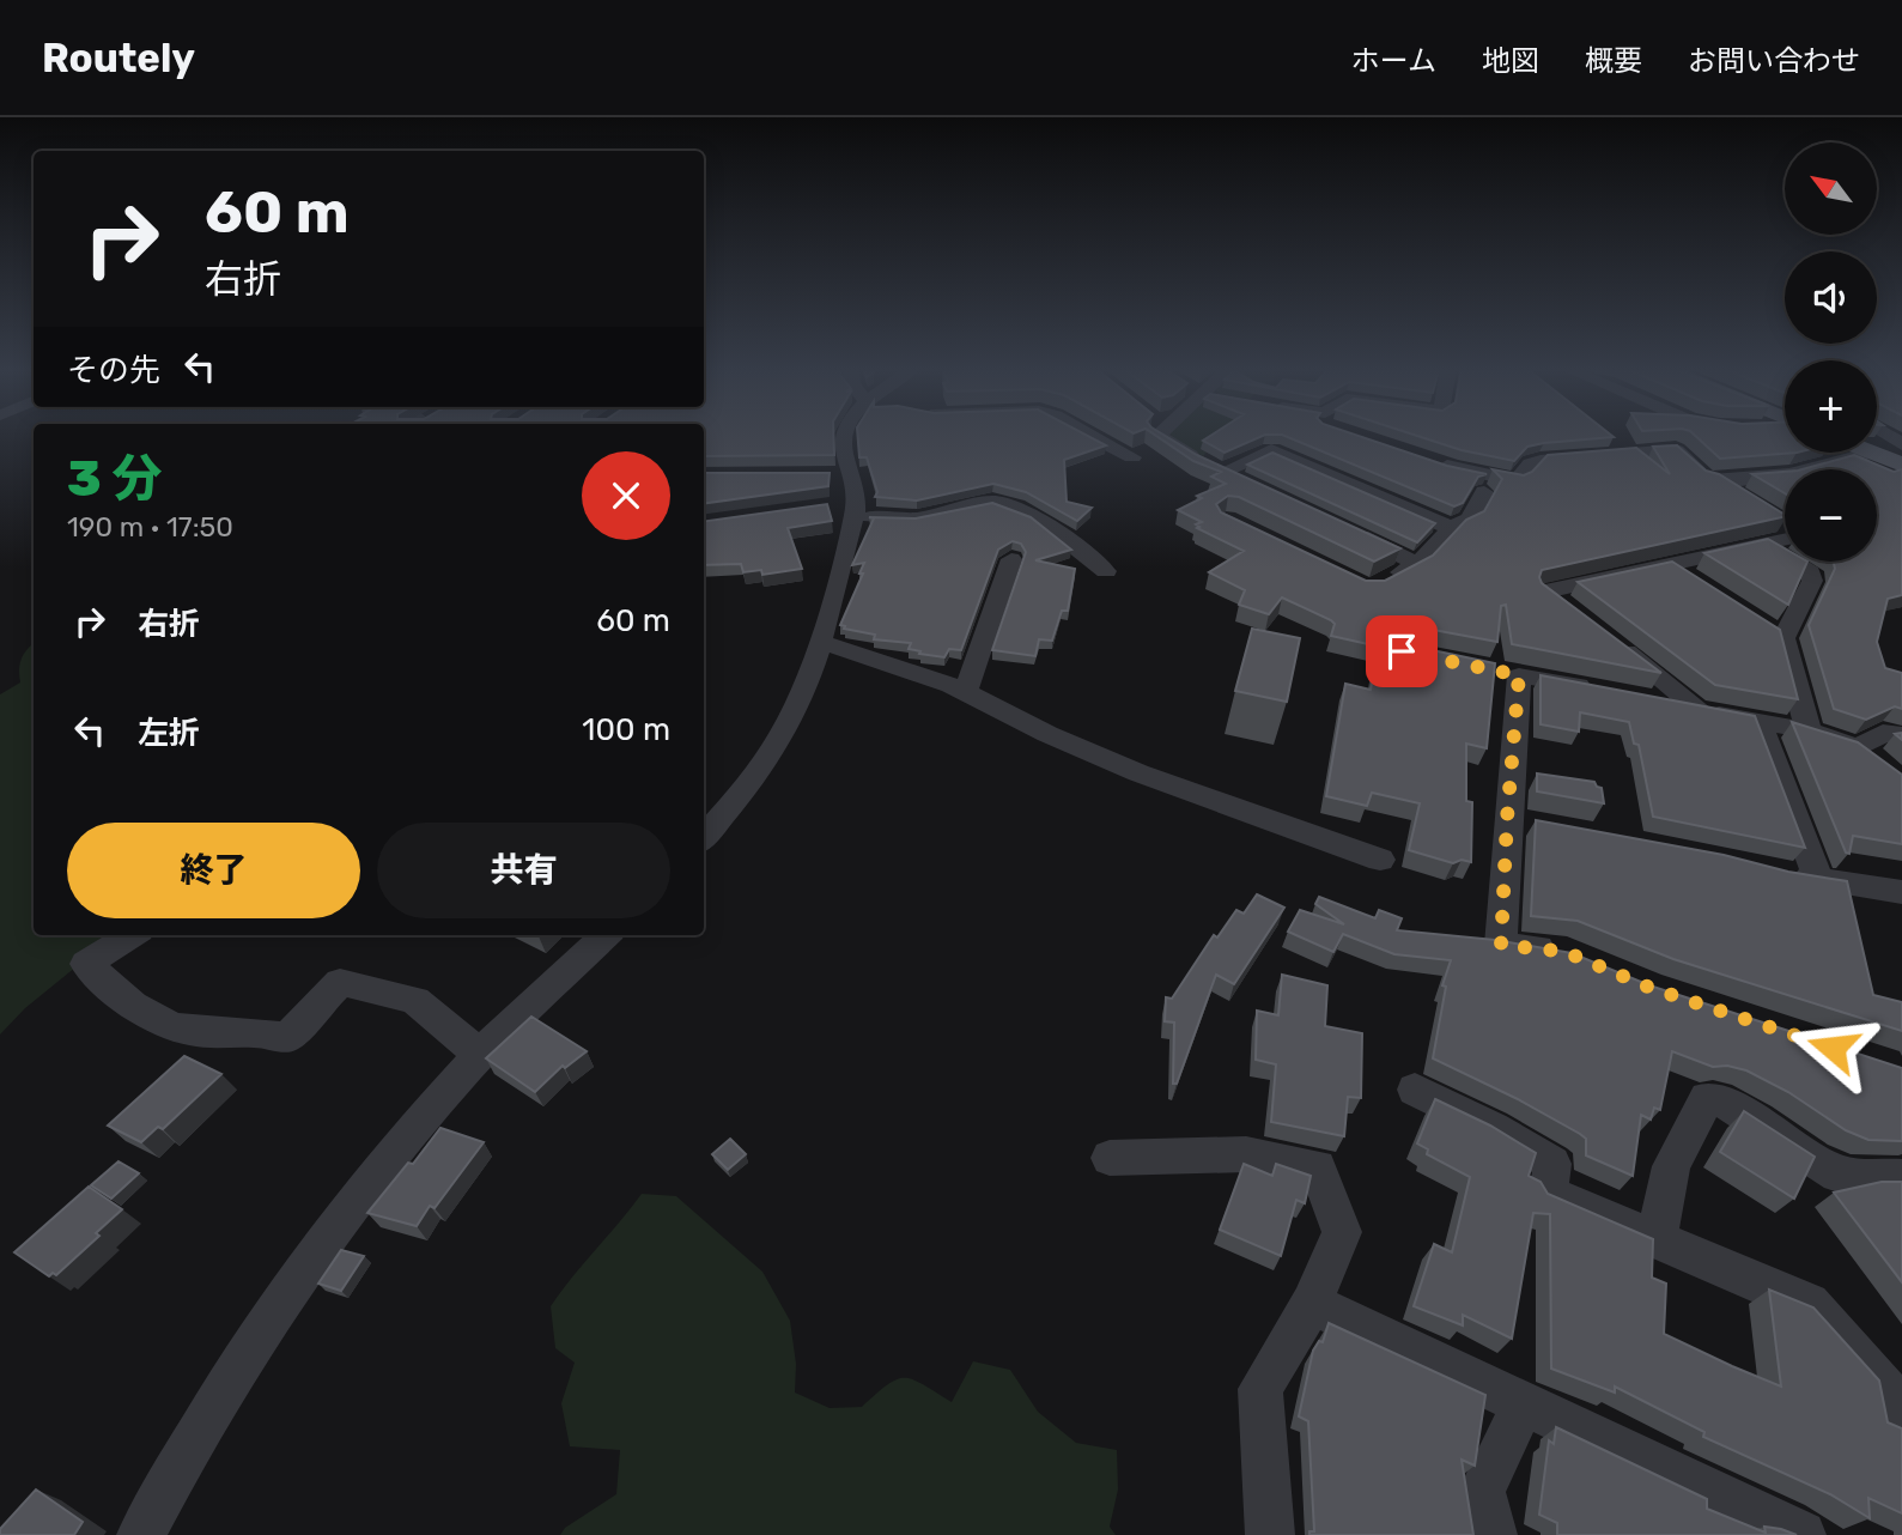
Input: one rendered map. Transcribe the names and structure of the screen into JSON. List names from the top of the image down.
{
  "north": "top left",
  "page": {
    "header": "Routely",
    "nav": [
      "ホーム",
      "地図",
      "概要",
      "お問い合わせ"
    ],
    "map_buttons": ["+", "−"],
    "turn": ["60 m", "右折"],
    "then": "その先",
    "heading": ["3 分", "190 m · 17:50"],
    "list": [
      {
        "name": "右折",
        "value": "60 m"
      },
      {
        "name": "左折",
        "value": "100 m"
      }
    ],
    "buttons": ["終了", "共有"]
  }
}
